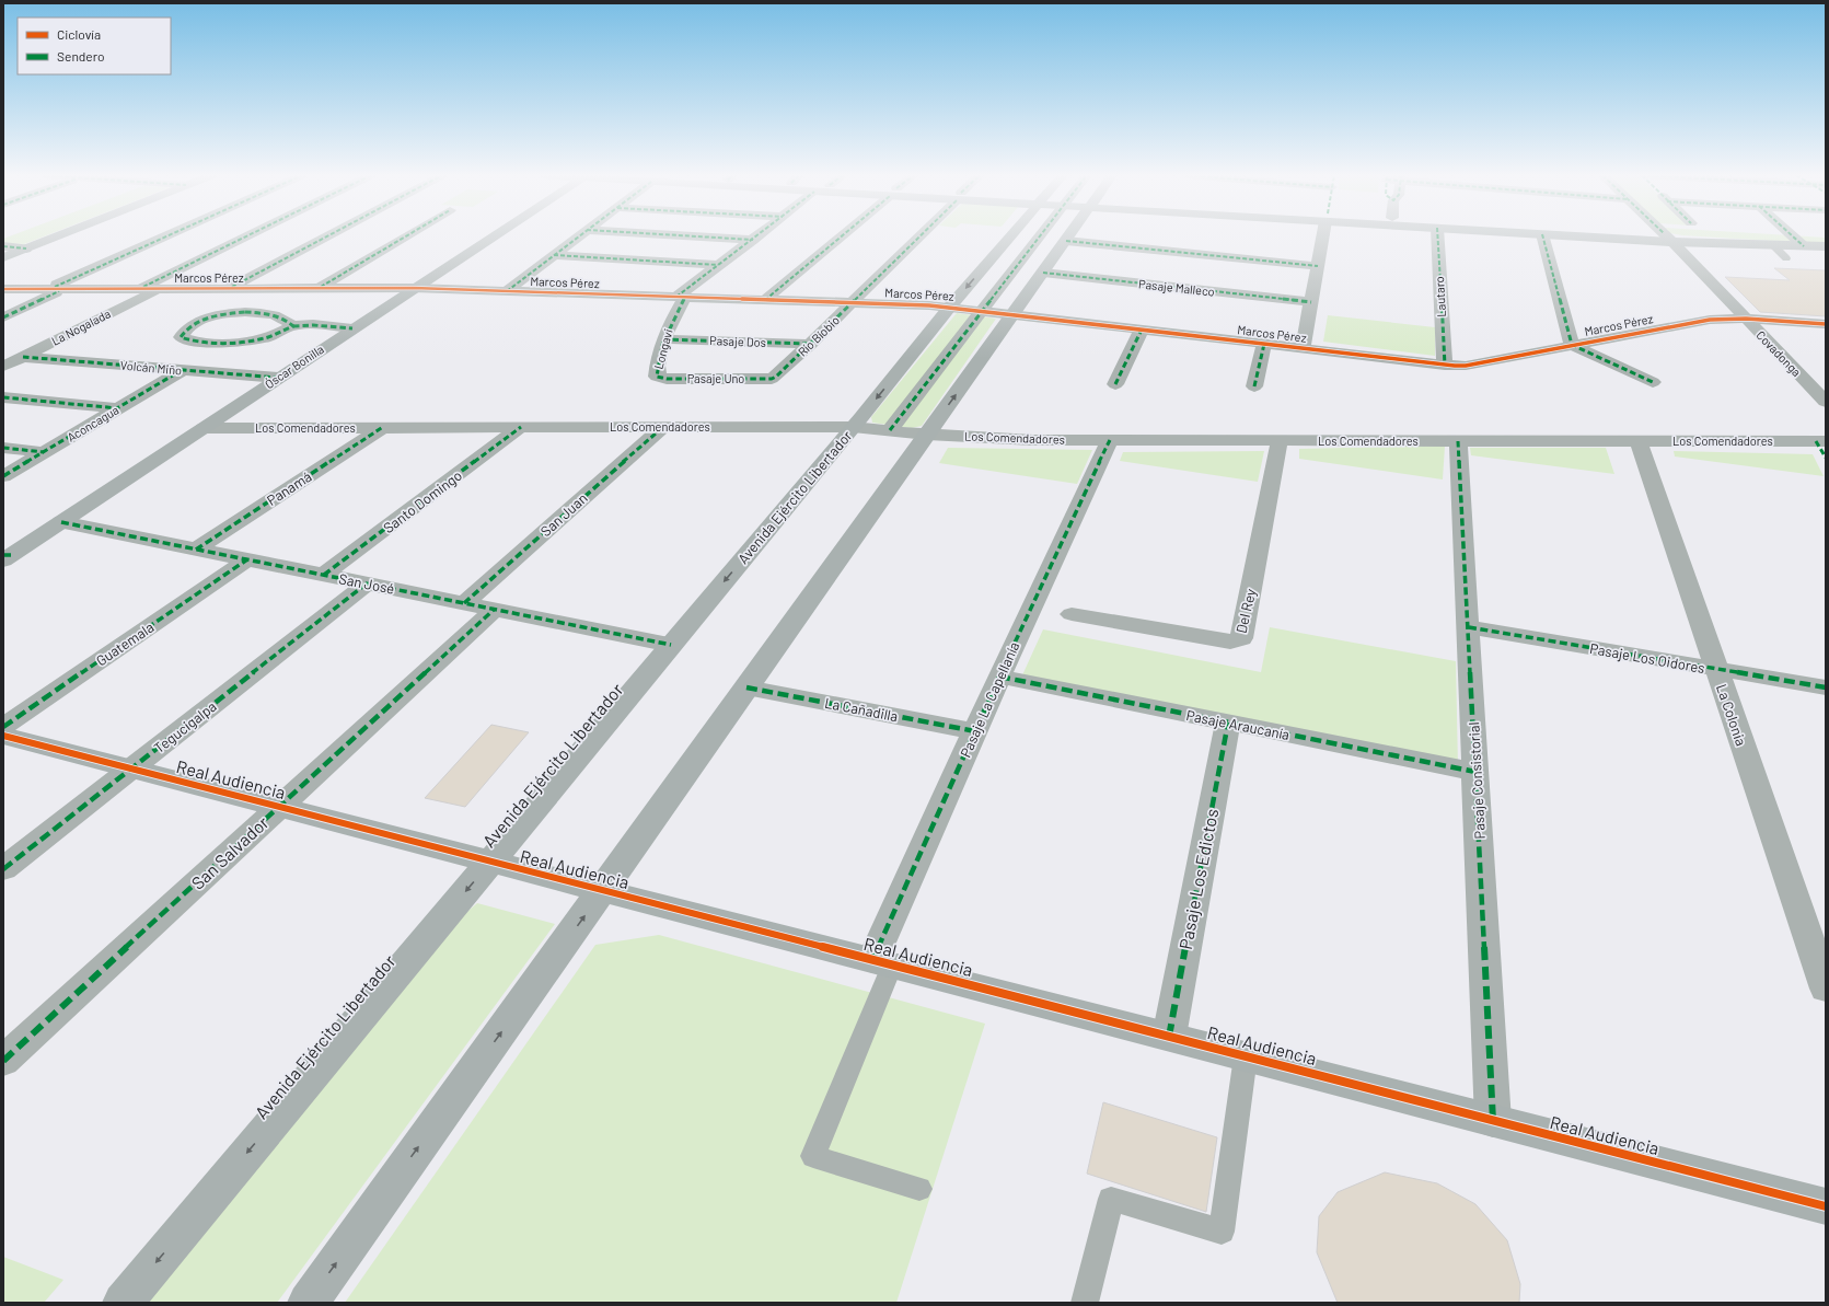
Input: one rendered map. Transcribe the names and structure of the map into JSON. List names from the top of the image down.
{
  "streets": {
    "street": [
      "Marcos Pérez",
      "Pasaje Malleco",
      "Lautaro",
      "La Nogalada",
      "Río Bíobio",
      "Pasaje Dos",
      "Longaví",
      "Covadonga",
      "Óscar Bonilla",
      "Volcán Miño",
      "Pasaje Uno",
      "Aconcagua",
      "Los Comendadores",
      "Panamá",
      "Avenida Ejército Libertador",
      "Santo Domingo",
      "San Juan",
      "San José",
      "Del Rey",
      "Guatemala",
      "Pasaje Los Oidores",
      "Pasaje La Capellanía",
      "La Cañadilla",
      "La Colonia",
      "Pasaje Araucanía",
      "Tegucigalpa",
      "Real Audiencia",
      "Pasaje Consistorial",
      "San Salvador",
      "Pasaje Los Edictos"
    ]
  },
  "crossings": [
    ["Marcos Pérez", "Lautaro"],
    ["Marcos Pérez", "La Nogalada"],
    ["Marcos Pérez", "Río Bíobio"],
    ["Marcos Pérez", "Longaví"],
    ["Marcos Pérez", "Covadonga"],
    ["Marcos Pérez", "Óscar Bonilla"],
    ["Marcos Pérez", "Avenida Ejército Libertador"],
    ["La Nogalada", "Volcán Miño"],
    ["Río Bíobio", "Pasaje Dos"],
    ["Río Bíobio", "Pasaje Uno"],
    ["Pasaje Dos", "Longaví"],
    ["Longaví", "Pasaje Uno"],
    ["Óscar Bonilla", "Volcán Miño"],
    ["Óscar Bonilla", "Los Comendadores"],
    ["Óscar Bonilla", "San José"],
    ["Volcán Miño", "Aconcagua"],
    ["Los Comendadores", "Panamá"],
    ["Los Comendadores", "Avenida Ejército Libertador"],
    ["Los Comendadores", "Santo Domingo"],
    ["Los Comendadores", "San Juan"],
    ["Los Comendadores", "Del Rey"],
    ["Los Comendadores", "Pasaje La Capellanía"],
    ["Los Comendadores", "La Colonia"],
    ["Los Comendadores", "Pasaje Consistorial"],
    ["Panamá", "San José"],
    ["Avenida Ejército Libertador", "San José"],
    ["Avenida Ejército Libertador", "Real Audiencia"],
    ["Santo Domingo", "San José"],
    ["San Juan", "San José"],
    ["San José", "Guatemala"],
    ["San José", "Tegucigalpa"],
    ["San José", "San Salvador"],
    ["Pasaje Los Oidores", "La Colonia"],
    ["Pasaje Los Oidores", "Pasaje Consistorial"],
    ["Pasaje La Capellanía", "La Cañadilla"],
    ["Pasaje La Capellanía", "Pasaje Araucanía"],
    ["Pasaje La Capellanía", "Real Audiencia"],
    ["Pasaje Araucanía", "Pasaje Consistorial"],
    ["Pasaje Araucanía", "Pasaje Los Edictos"],
    ["Tegucigalpa", "Real Audiencia"],
    ["Real Audiencia", "Pasaje Consistorial"],
    ["Real Audiencia", "San Salvador"],
    ["Real Audiencia", "Pasaje Los Edictos"]
  ],
  "legend": ["Ciclovía", "Sendero"]
}
